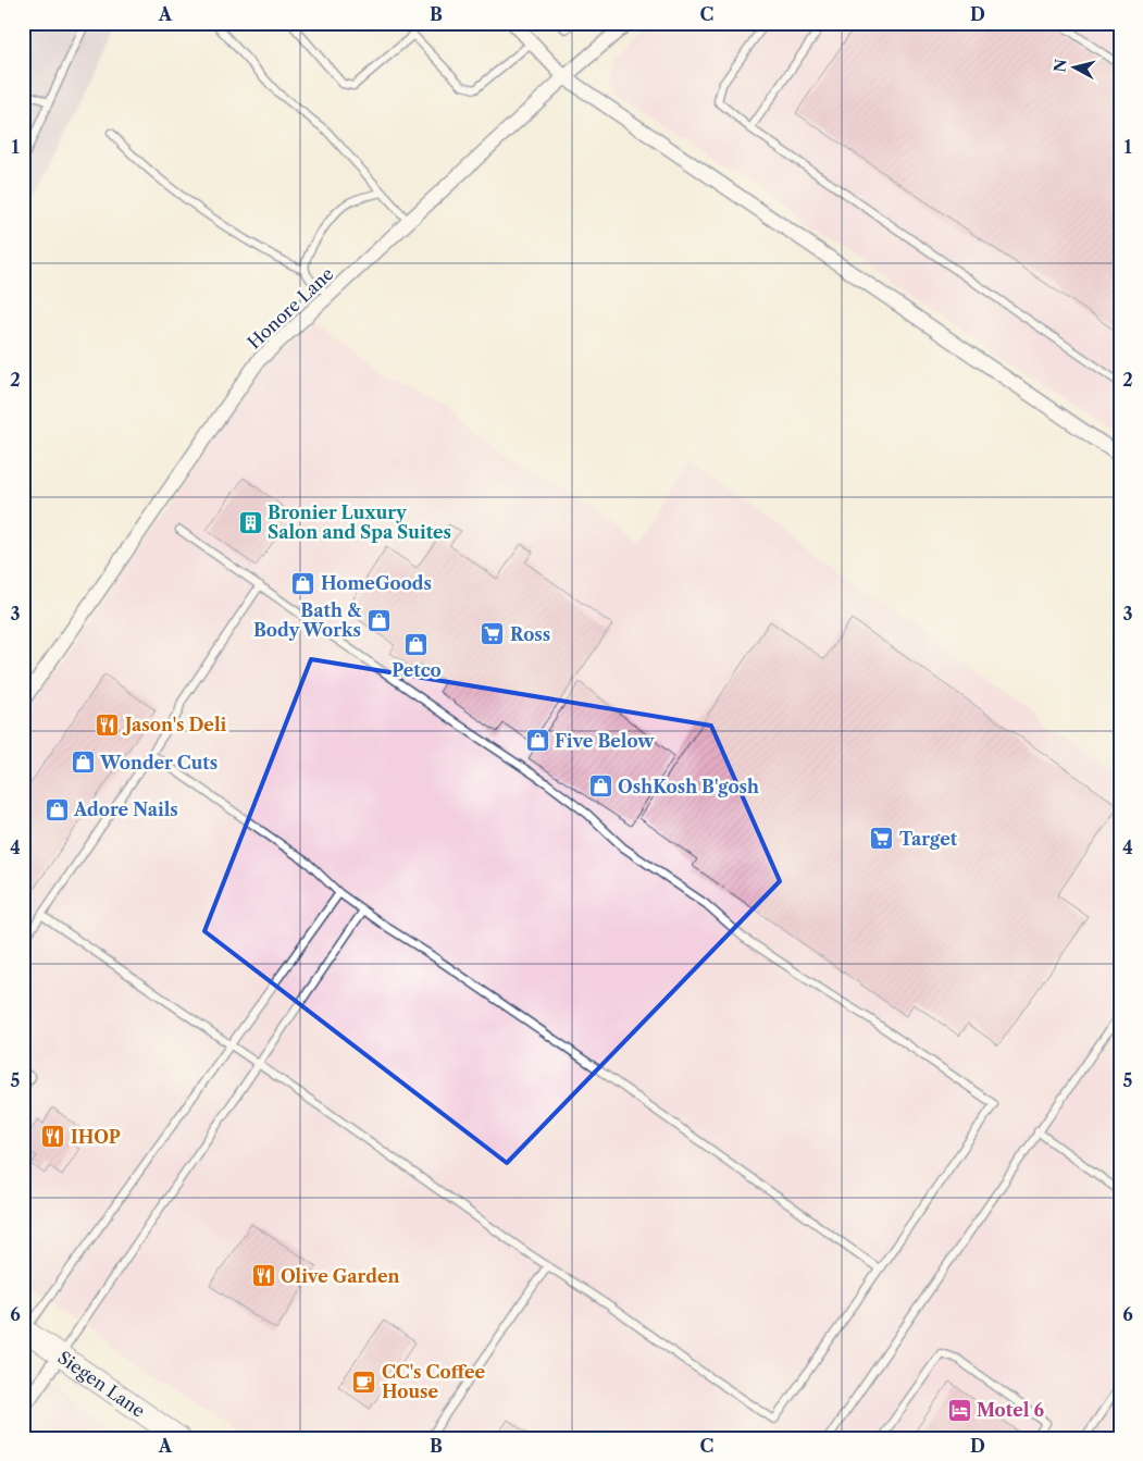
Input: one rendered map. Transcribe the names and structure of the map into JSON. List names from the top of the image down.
{
  "streets": {
    "main road": ["Siegen Lane"],
    "street": ["Honore Lane"]
  },
  "places": {
    "building": ["Bronier Luxury Salon and Spa Suites"],
    "shop": [
      "HomeGoods",
      "Bath & Body Works",
      "Petco",
      "Five Below",
      "Wonder Cuts",
      "OshKosh B'gosh",
      "Adore Nails"
    ],
    "supermarket": ["Ross", "Target"],
    "restaurant": ["Jason's Deli", "IHOP", "Olive Garden"],
    "cafe": ["CC's Coffee House"],
    "hotel": ["Motel 6"]
  },
  "north": "left",
  "grid": {
    "columns": [
      "A",
      "B",
      "C",
      "D"
    ],
    "rows": [
      "1",
      "2",
      "3",
      "4",
      "5",
      "6"
    ]
  }
}
